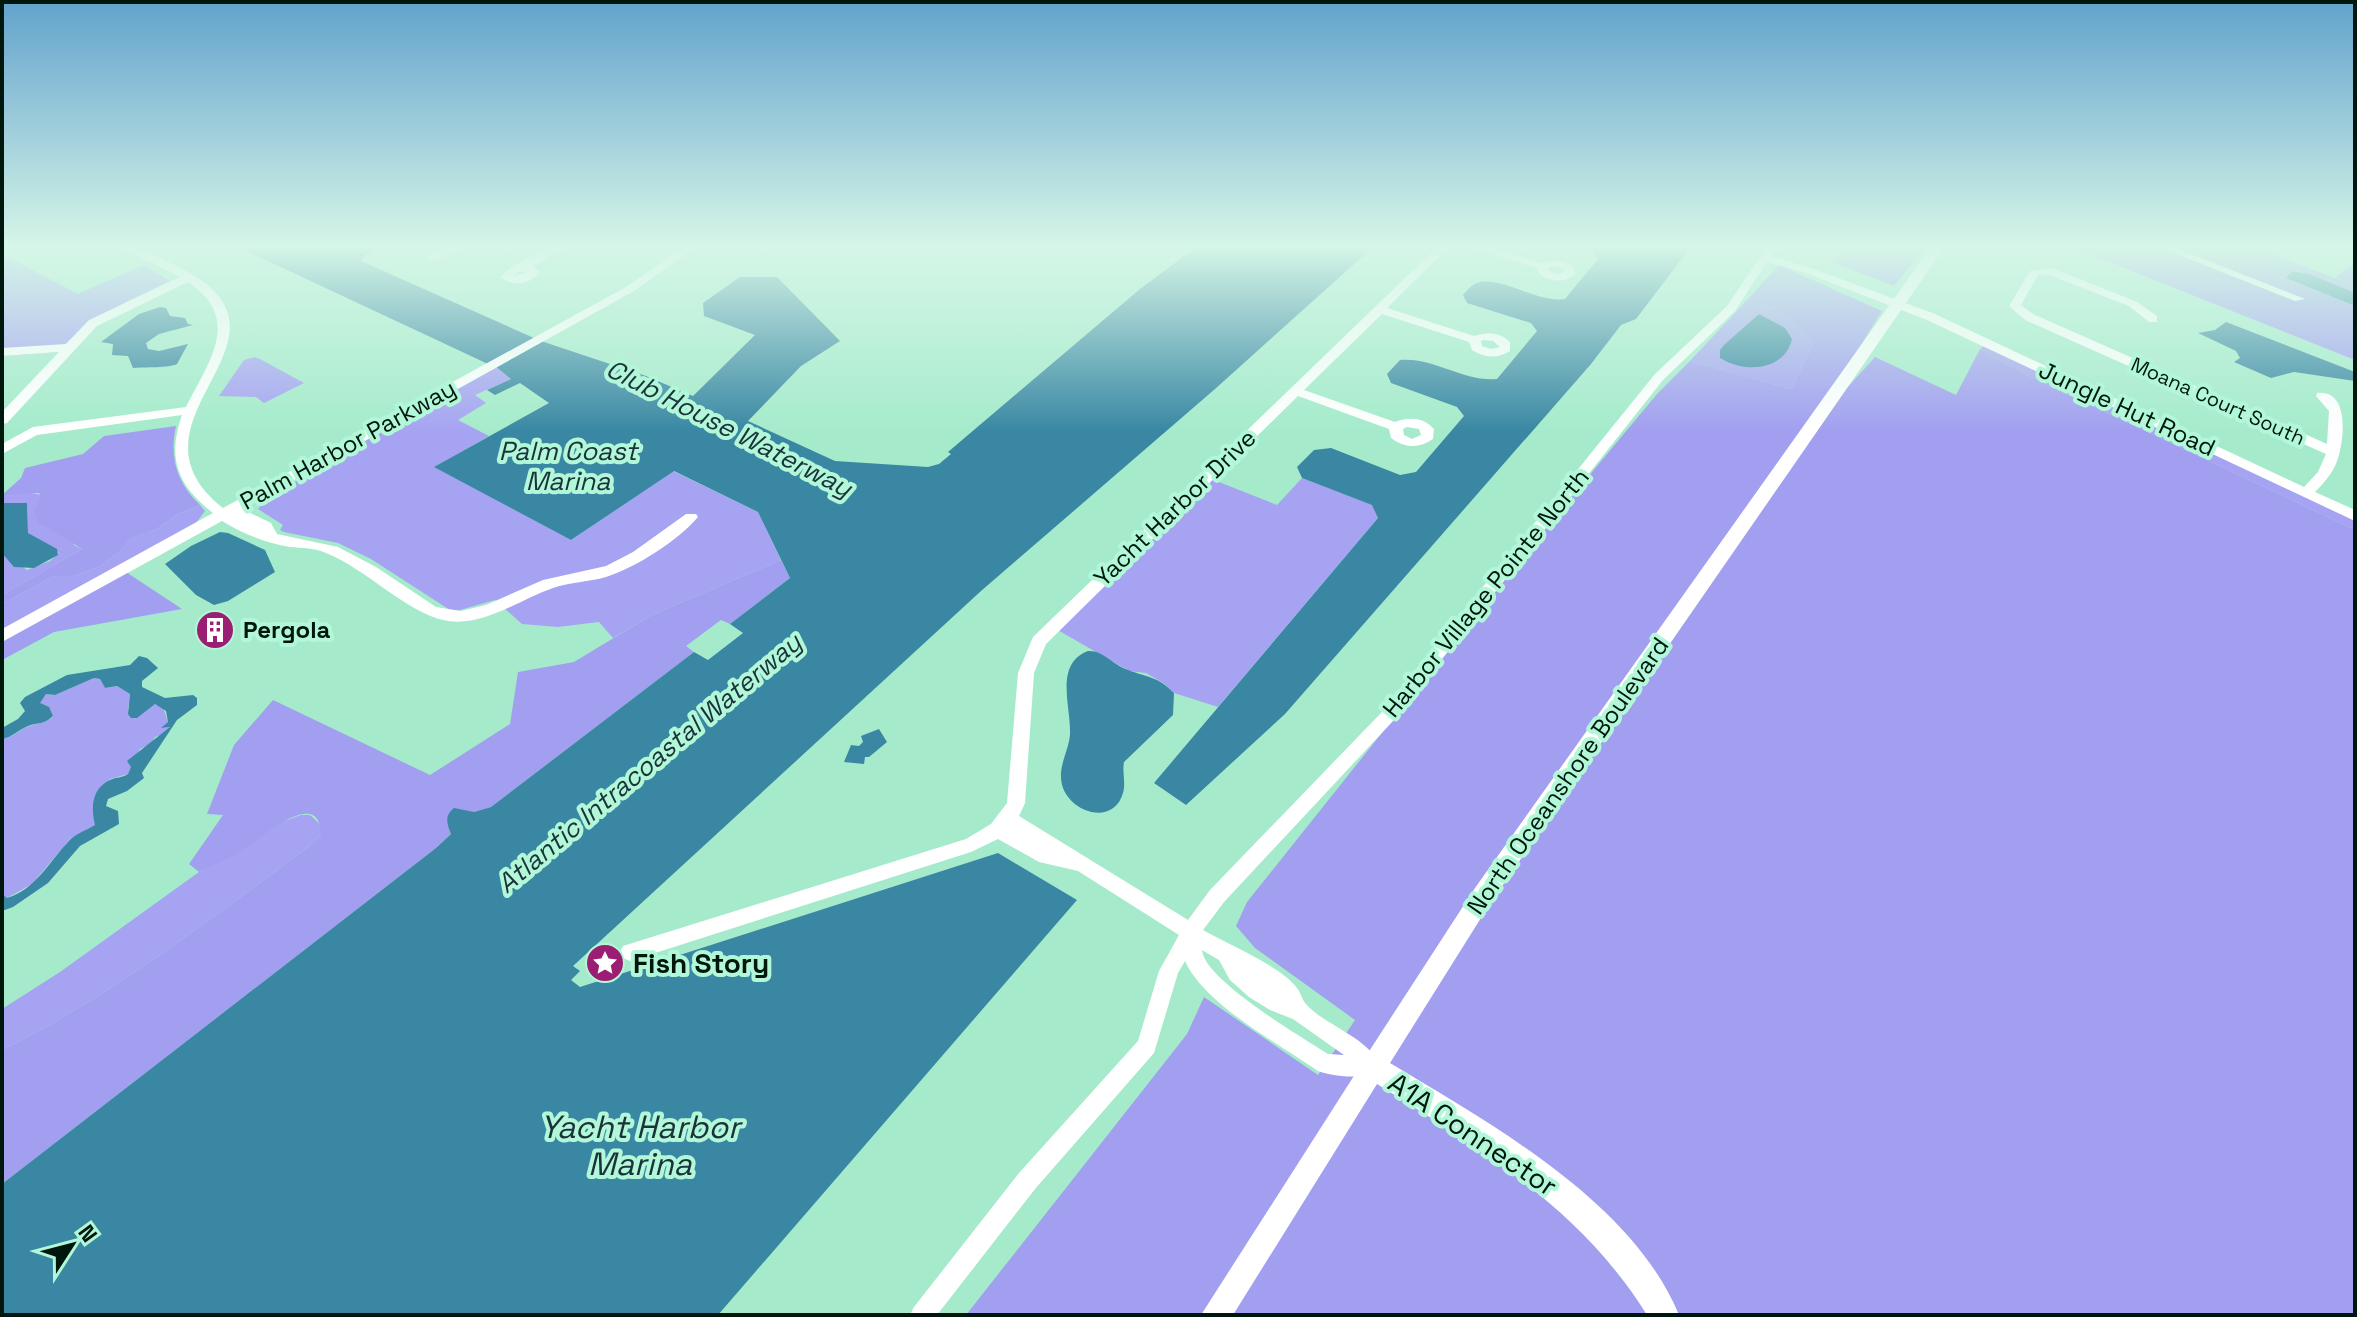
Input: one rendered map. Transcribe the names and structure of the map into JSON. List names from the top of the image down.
{
  "streets": {
    "main road": ["North Oceanshore Boulevard", "A1A Connector"],
    "street": [
      "Moana Court South",
      "Jungle Hut Road",
      "Palm Harbor Parkway",
      "Yacht Harbor Drive",
      "Harbor Village Pointe North"
    ]
  },
  "crossings": [
    ["North Oceanshore Boulevard", "A1A Connector"]
  ],
  "water": [
    "Club House Waterway",
    "Palm Coast Marina",
    "Atlantic Intracoastal Waterway",
    "Yacht Harbor Marina"
  ],
  "places": {
    "building": ["Pergola"],
    "place": ["Fish Story"]
  },
  "north": "top right"
}
